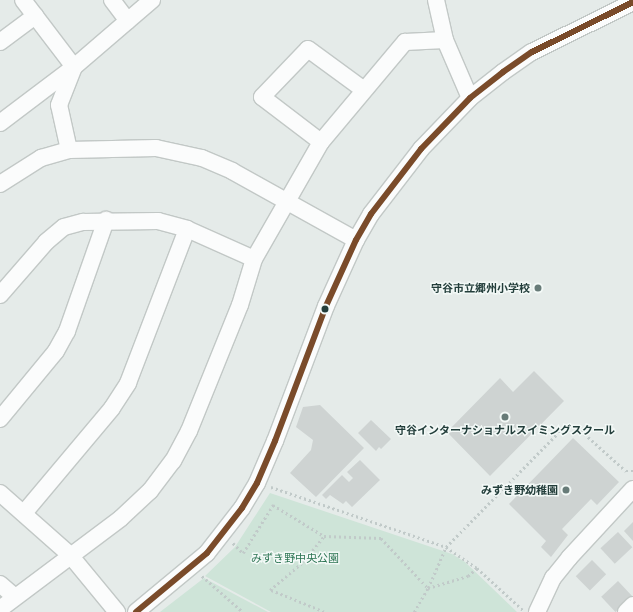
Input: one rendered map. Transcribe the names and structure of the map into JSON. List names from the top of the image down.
{
  "parks": ["みずき野中央公園"],
  "places": ["守谷市立郷州小学校", "守谷インターナショナルスイミングスクール", "みずき野幼稚園"]
}
